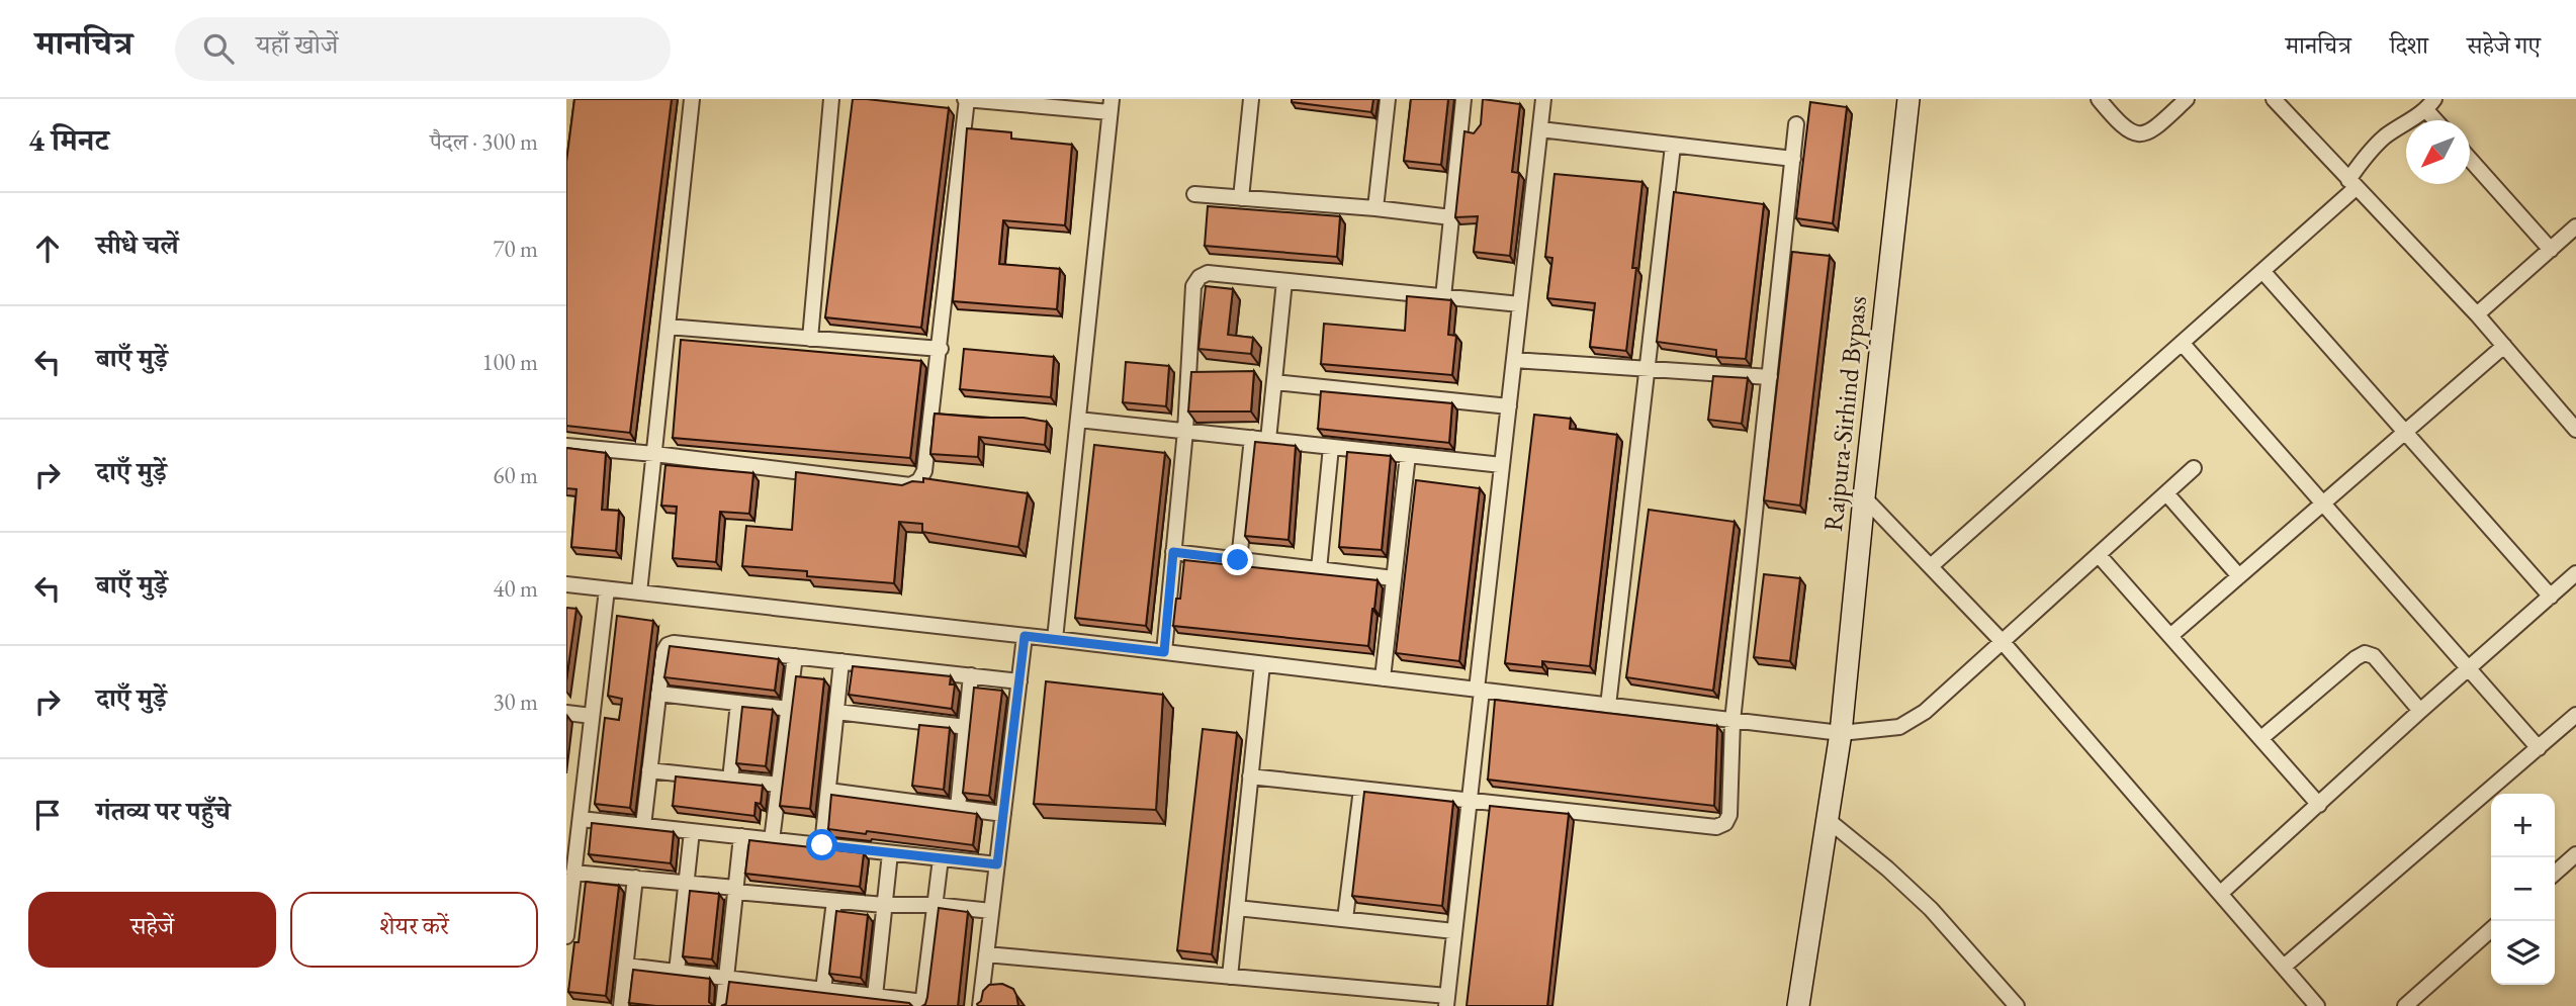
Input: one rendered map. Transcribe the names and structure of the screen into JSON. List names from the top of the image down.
{
  "streets": {
    "main road": ["Rajpura-Sirhind Bypass"]
  },
  "north": "bottom left",
  "page": {
    "header": "मानचित्र",
    "search": "यहाँ खोजें",
    "nav": ["मानचित्र", "दिशा", "सहेजे गए"],
    "heading": ["4 मिनट", "पैदल · 300 m"],
    "list": [
      ["सीधे चलें", "70 m"],
      ["बाएँ मुड़ें", "100 m"],
      ["दाएँ मुड़ें", "60 m"],
      ["बाएँ मुड़ें", "40 m"],
      ["दाएँ मुड़ें", "30 m"],
      "गंतव्य पर पहुँचे"
    ],
    "map_buttons": ["+", "−"],
    "buttons": ["सहेजें", "शेयर करें"]
  }
}
